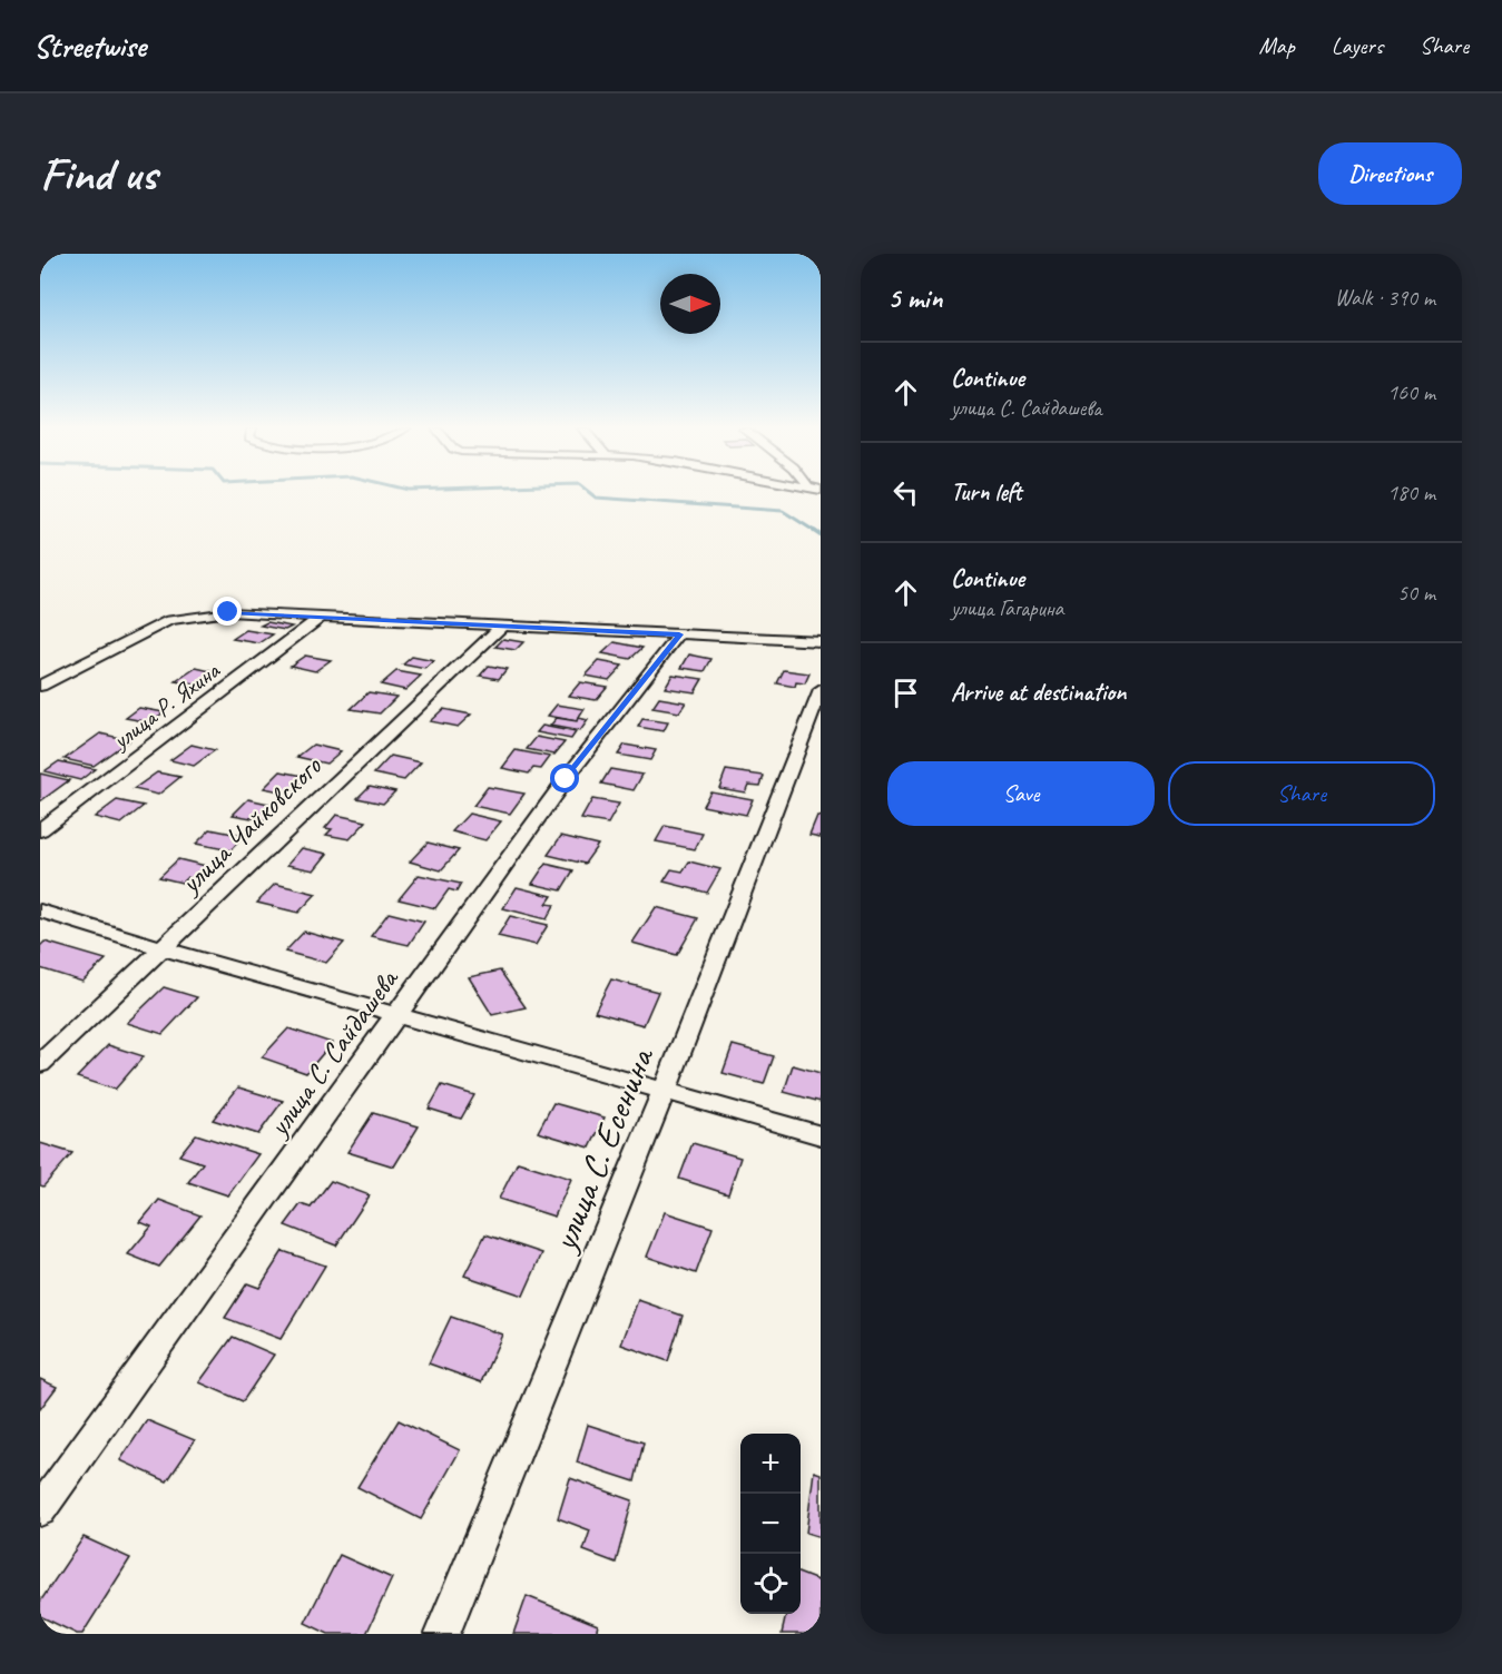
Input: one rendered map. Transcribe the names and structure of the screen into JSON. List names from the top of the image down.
{
  "streets": {
    "street": [
      "улица Р. Яхина",
      "улица Чайковского",
      "улица С. Сайдашева",
      "улица С. Есенина"
    ]
  },
  "north": "right",
  "page": {
    "header": "Streetwise",
    "nav": ["Map", "Layers", "Share"],
    "buttons": [
      "Directions",
      ["Save", "Share"]
    ],
    "title": "Find us",
    "heading": ["5 min", "Walk · 390 m"],
    "list": [
      ["Continue", "улица С. Сайдашева", "160 m"],
      ["Turn left", "180 m"],
      ["Continue", "улица Гагарина", "50 m"],
      "Arrive at destination"
    ],
    "map_buttons": ["+", "−"]
  }
}
